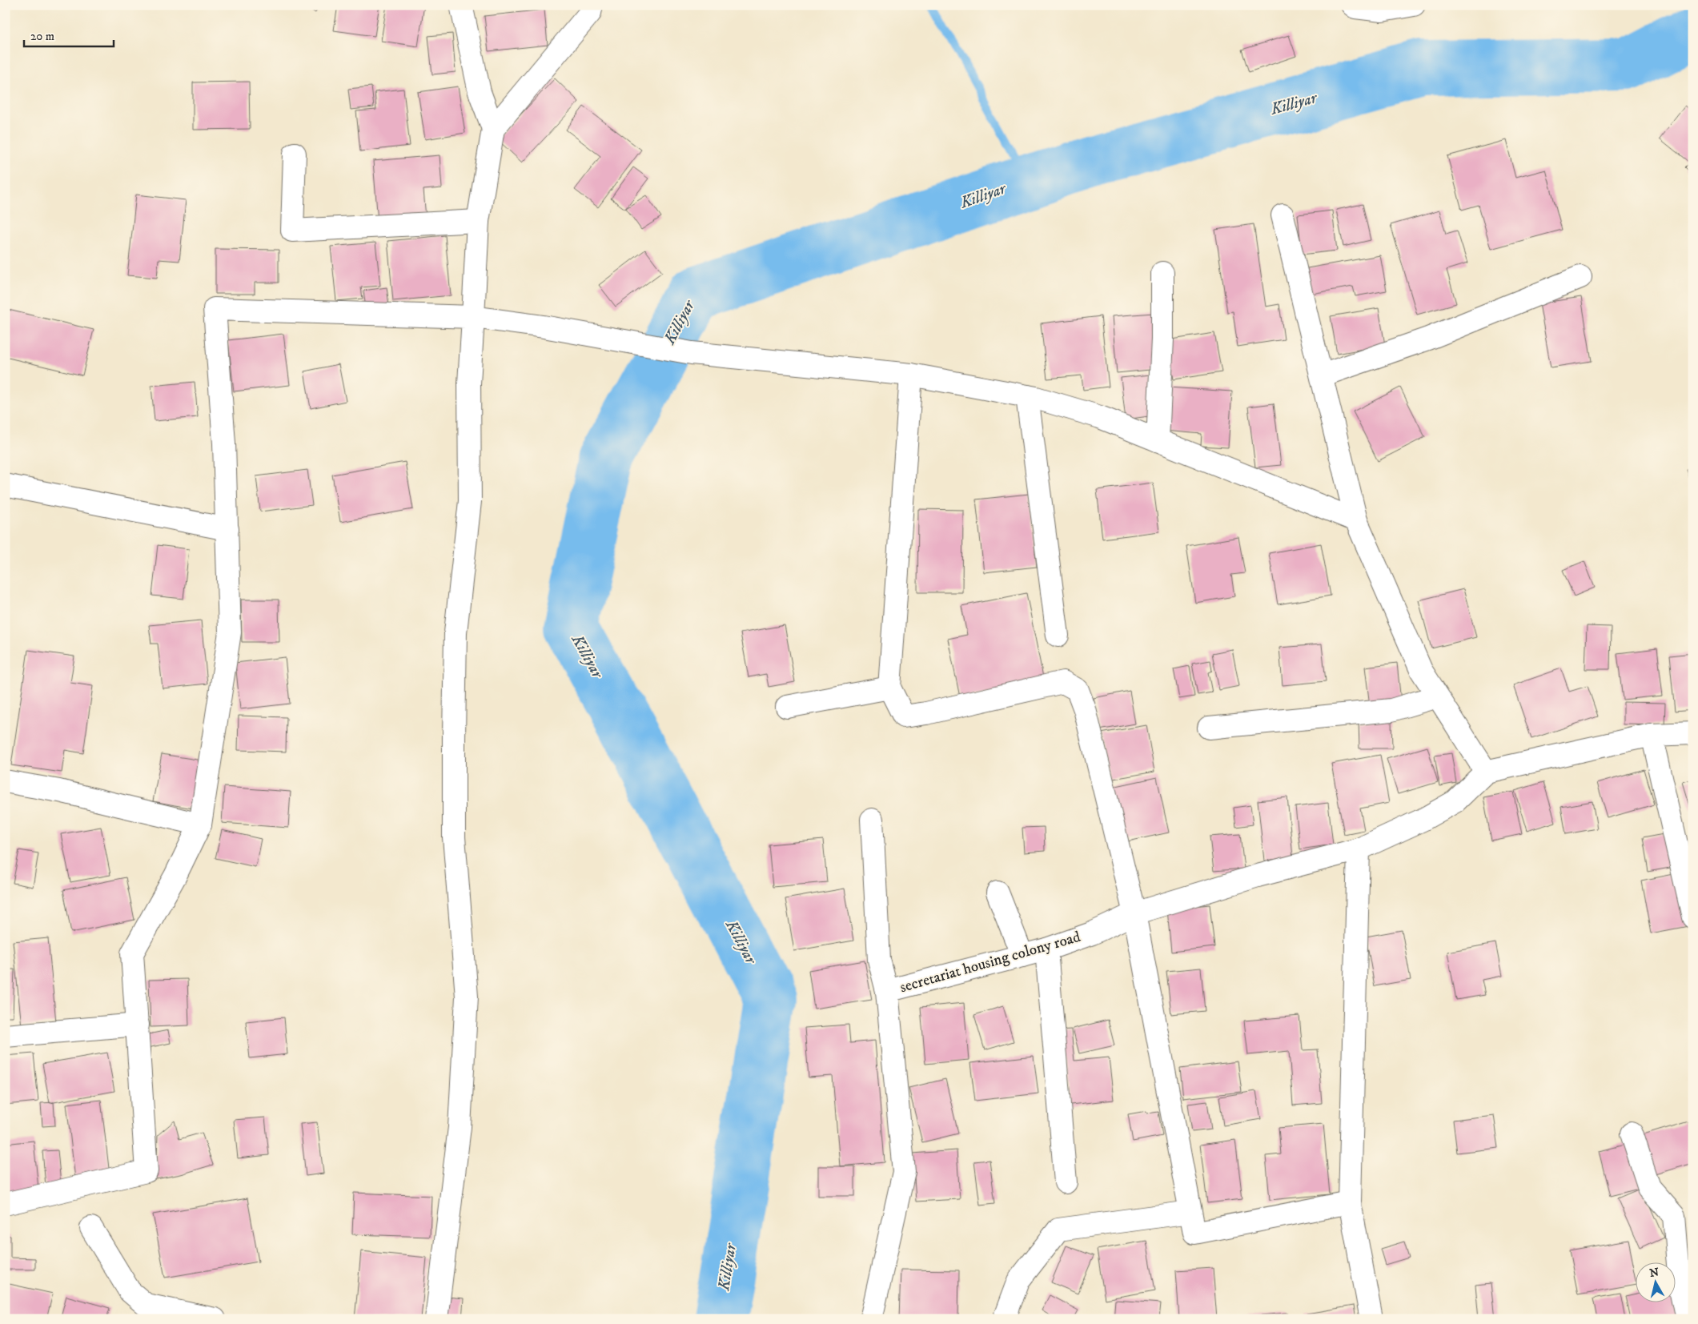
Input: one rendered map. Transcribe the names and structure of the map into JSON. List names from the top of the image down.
{
  "streets": {
    "street": ["secretariat housing colony road"]
  },
  "water": ["Killiyar"],
  "scale_bar": "20 m",
  "north": "top"
}
